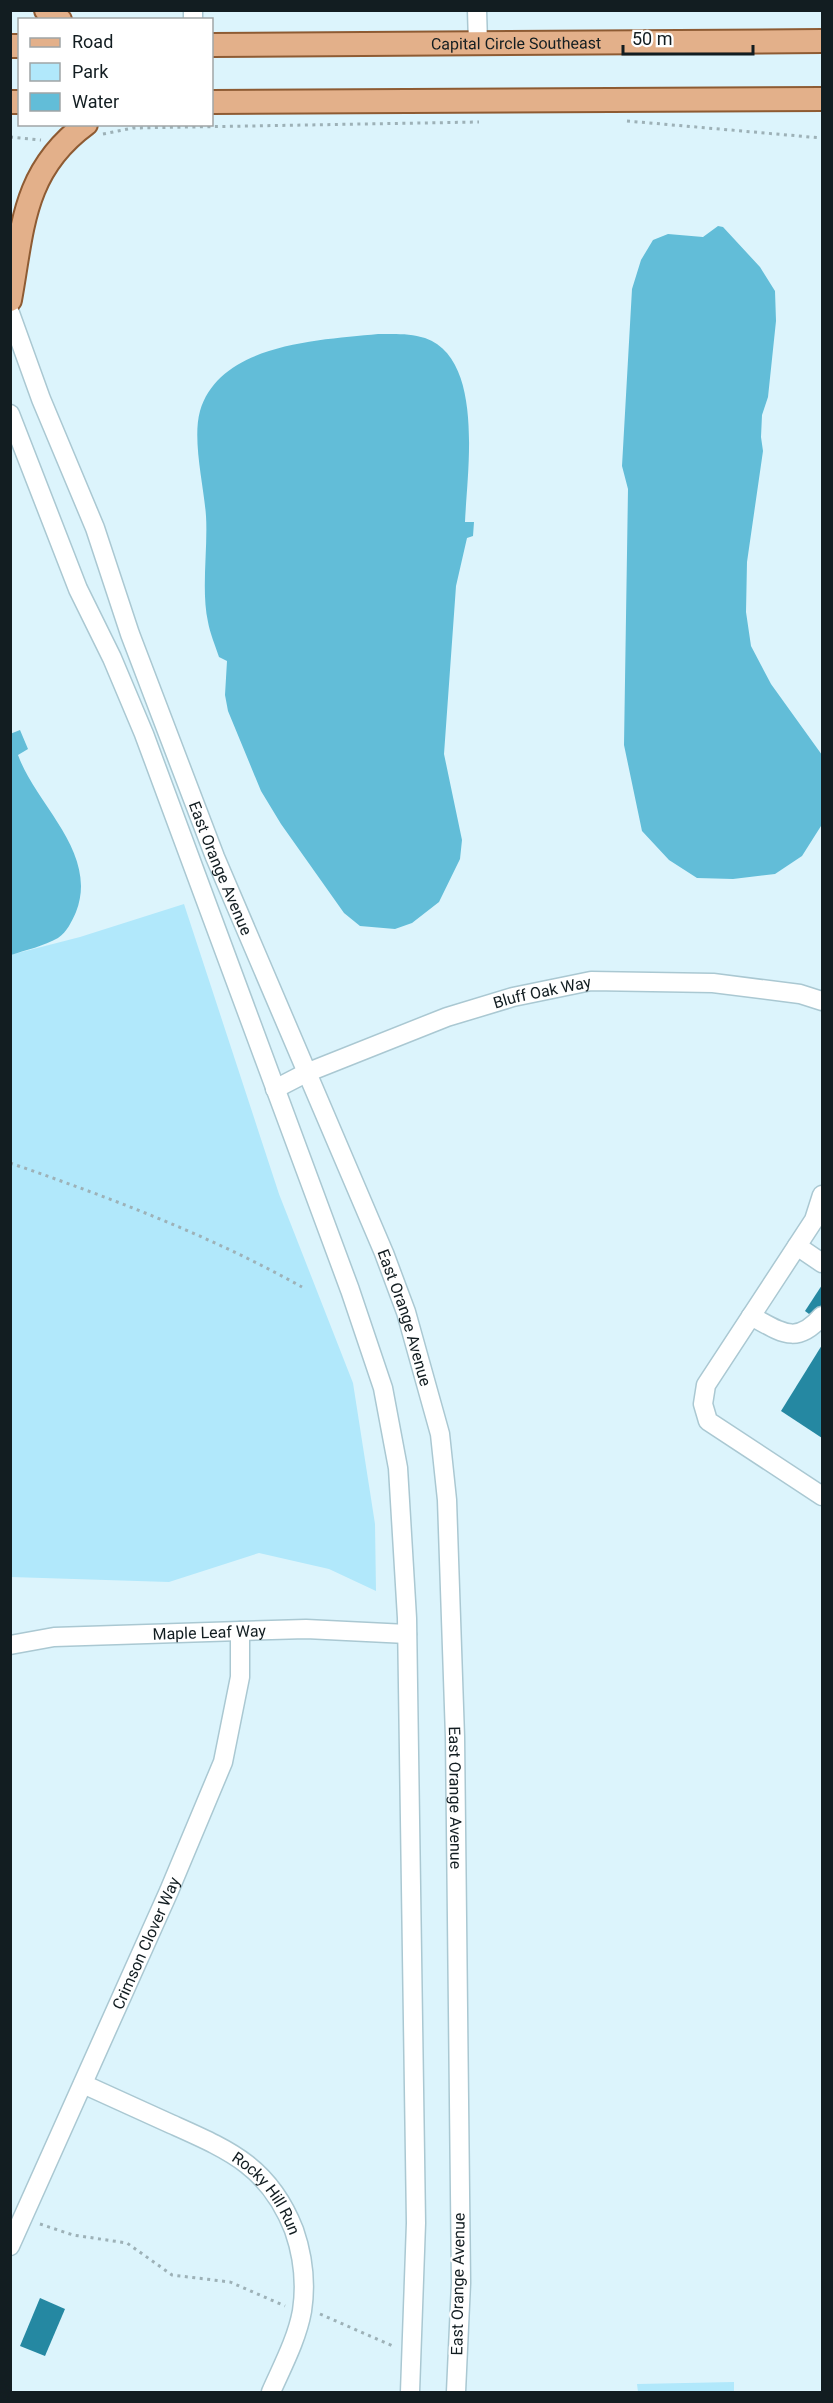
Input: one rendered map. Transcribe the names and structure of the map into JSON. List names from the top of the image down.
{
  "streets": {
    "main road": ["Capital Circle Southeast"],
    "street": [
      "East Orange Avenue",
      "Bluff Oak Way",
      "Maple Leaf Way",
      "Crimson Clover Way",
      "Rocky Hill Run"
    ]
  },
  "crossings": [
    ["East Orange Avenue", "Bluff Oak Way"],
    ["East Orange Avenue", "Maple Leaf Way"],
    ["Maple Leaf Way", "Crimson Clover Way"],
    ["Crimson Clover Way", "Rocky Hill Run"]
  ],
  "legend": ["Road", "Park", "Water"],
  "scale_bar": "50 m"
}
